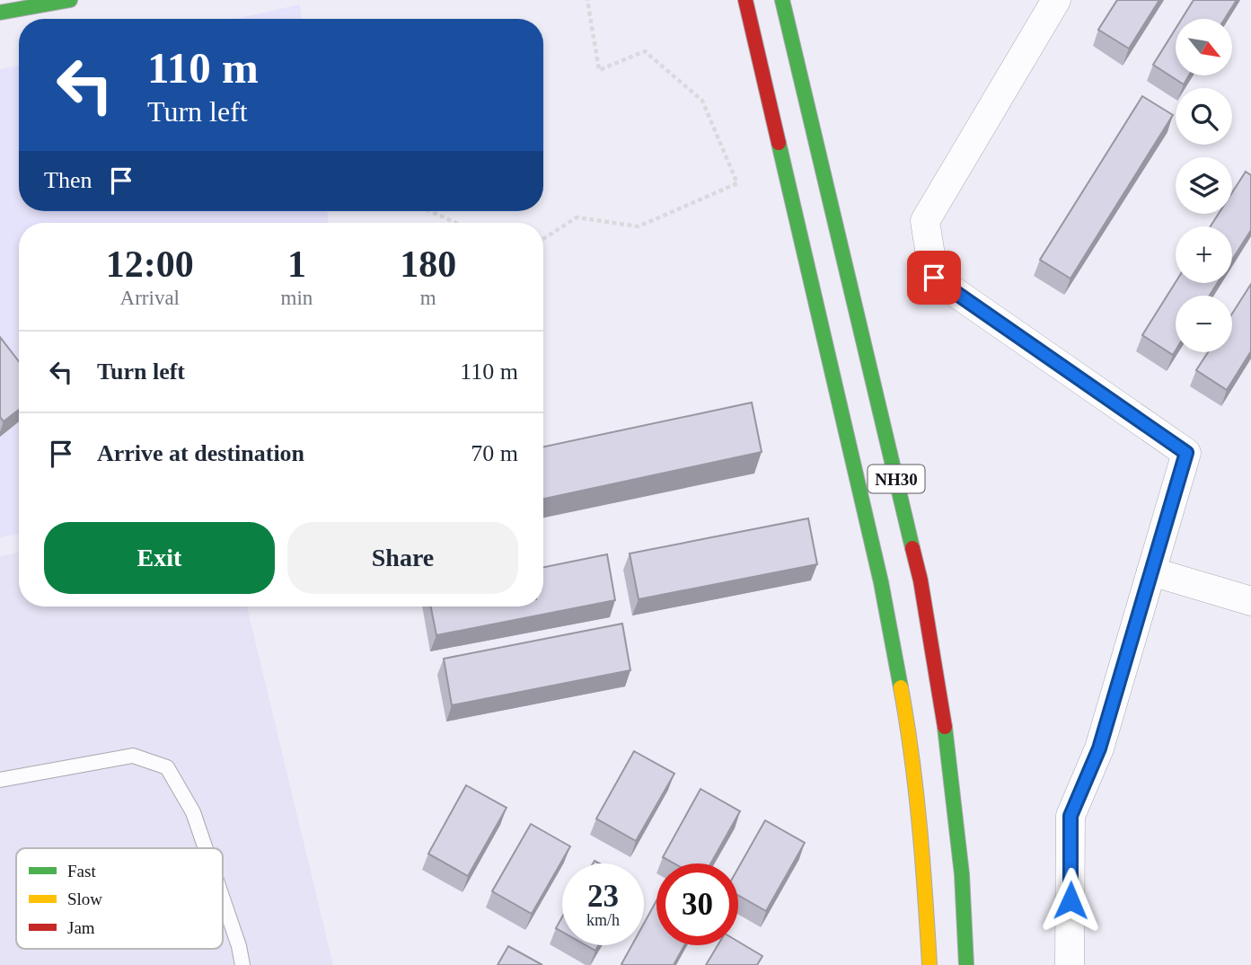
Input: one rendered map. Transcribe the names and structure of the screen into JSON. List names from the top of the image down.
{
  "streets": {
    "main road": ["NH30"]
  },
  "legend": ["Fast", "Slow", "Jam"],
  "north": "bottom right",
  "page": {
    "map_buttons": ["+", "−"],
    "turn": ["110 m", "Turn left"],
    "then": "Then",
    "eta": [
      "12:00",
      "Arrival",
      "1",
      "min",
      "180",
      "m"
    ],
    "list": [
      {
        "name": "Turn left",
        "value": "110 m"
      },
      {
        "name": "Arrive at destination",
        "value": "70 m"
      }
    ],
    "buttons": ["Exit", "Share"],
    "speed": "23 km/h",
    "limit": "30"
  }
}
